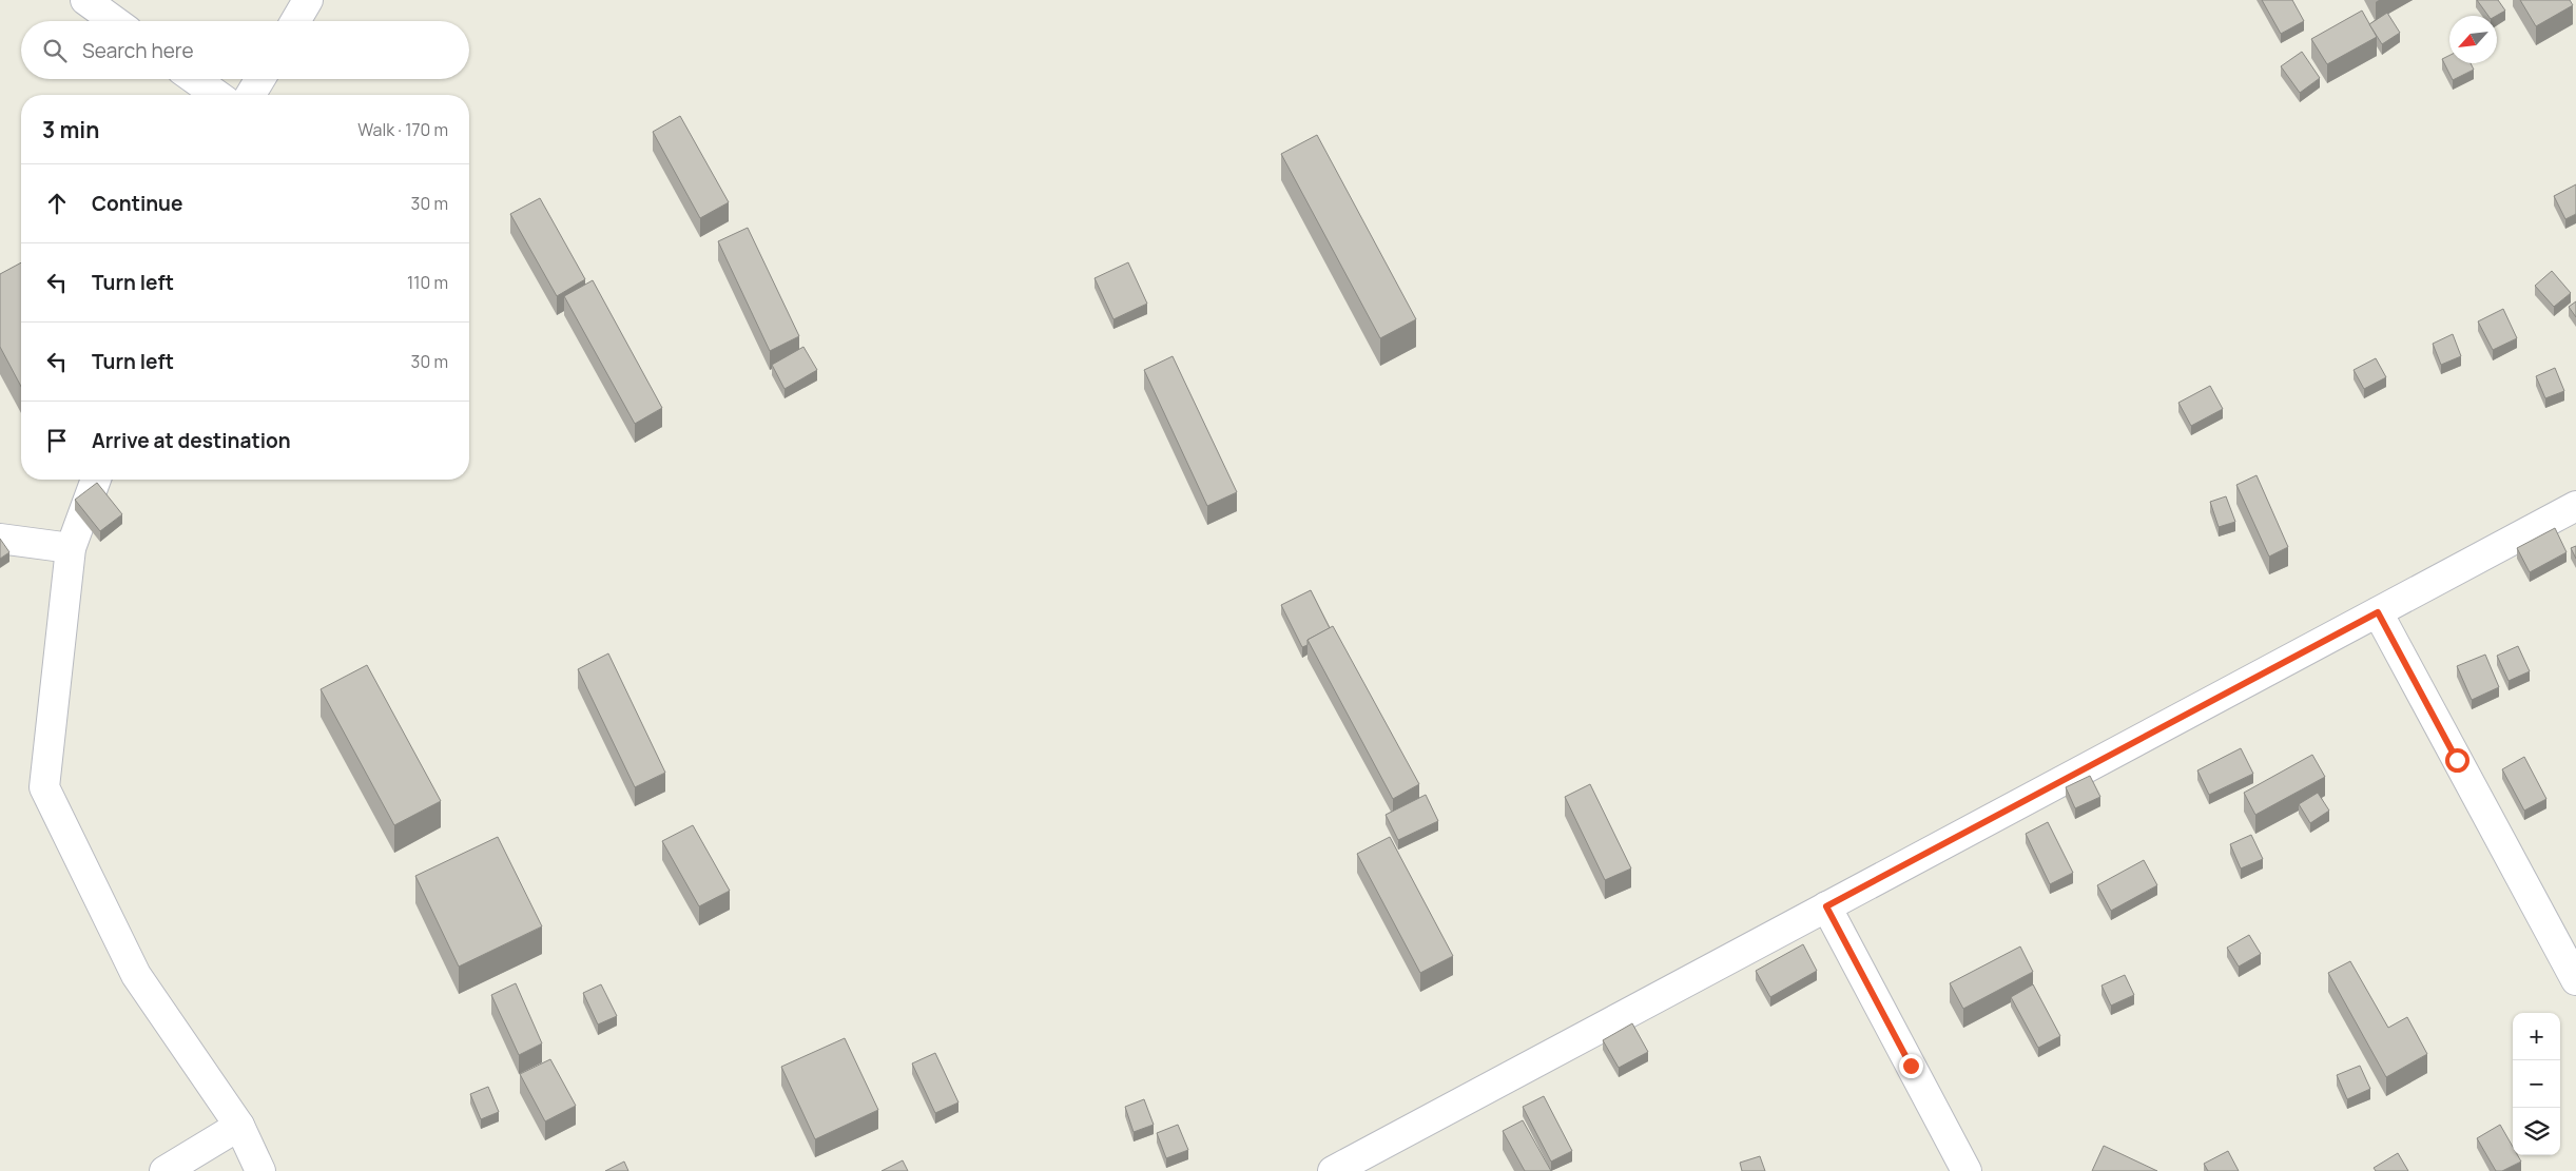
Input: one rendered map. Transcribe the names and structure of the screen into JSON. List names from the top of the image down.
{
  "north": "bottom left",
  "page": {
    "search": "Search here",
    "heading": ["3 min", "Walk · 170 m"],
    "list": [
      ["Continue", "30 m"],
      ["Turn left", "110 m"],
      ["Turn left", "30 m"],
      "Arrive at destination"
    ],
    "map_buttons": ["+", "−"]
  }
}
